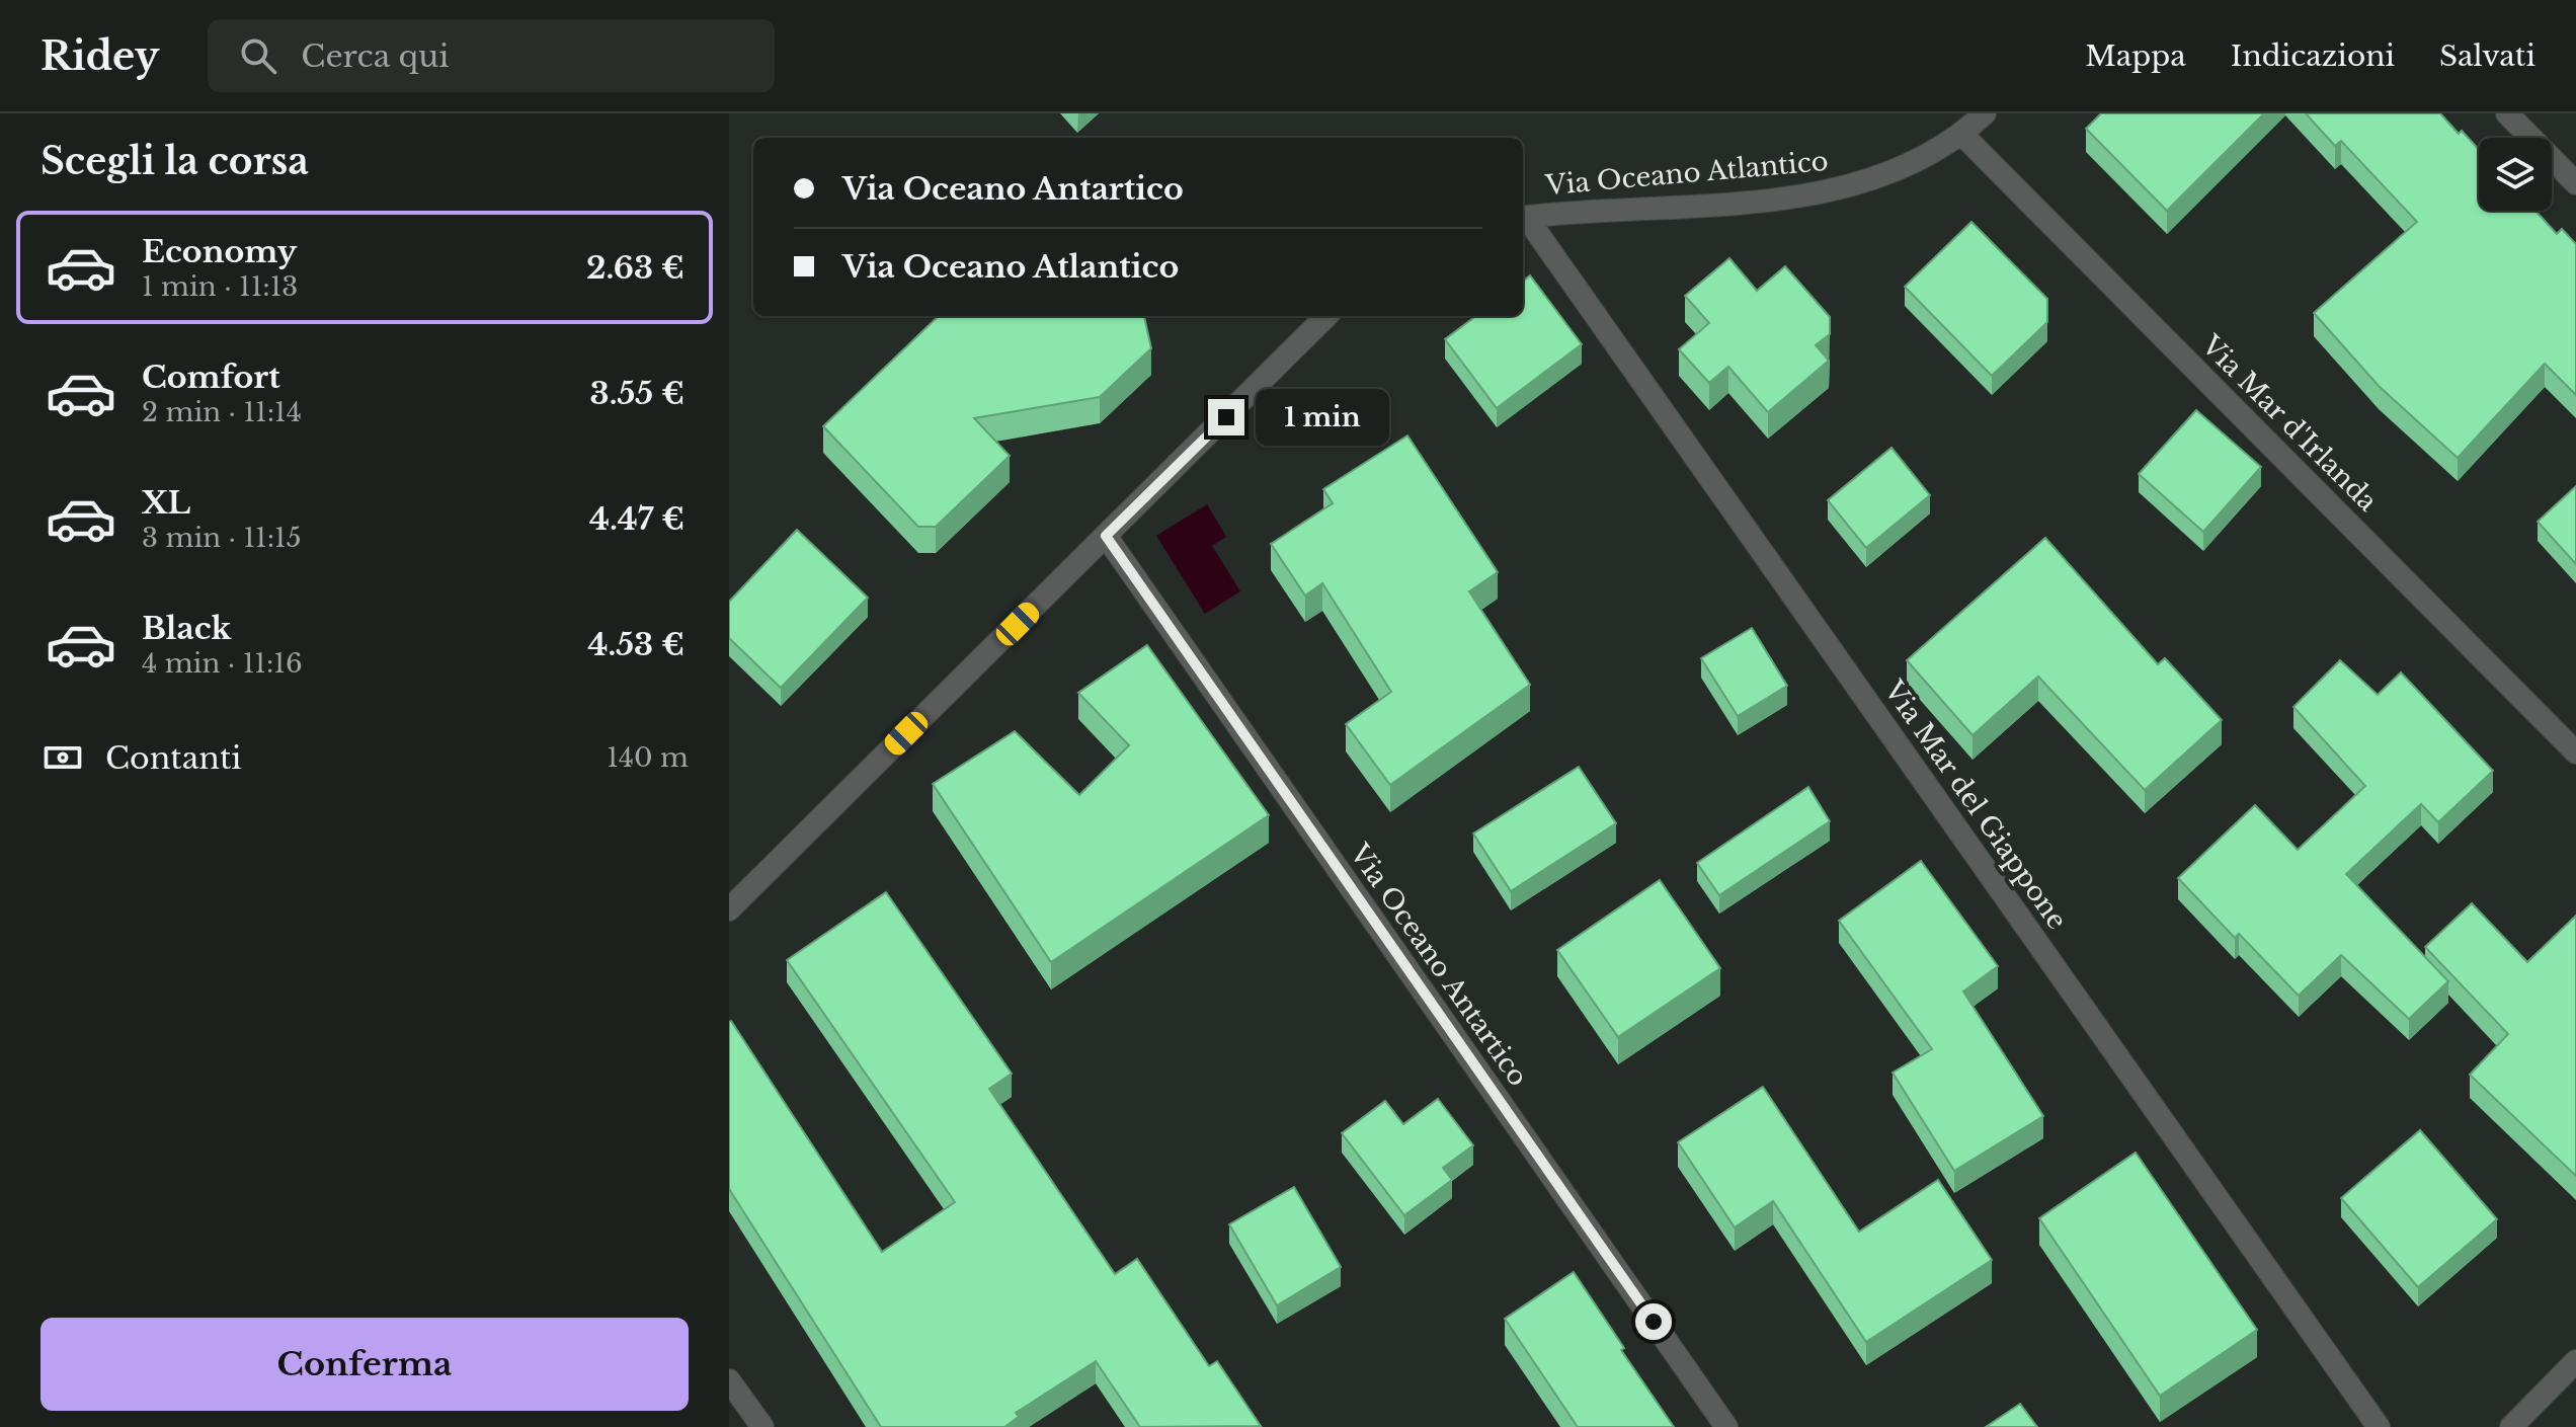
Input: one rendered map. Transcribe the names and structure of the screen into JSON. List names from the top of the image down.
{
  "streets": {
    "street": [
      "Via Oceano Atlantico",
      "Via Mar d'Irlanda",
      "Via Mar del Giappone",
      "Via Oceano Antartico"
    ]
  },
  "crossings": [
    ["Via Oceano Atlantico", "Via Mar d'Irlanda"]
  ],
  "page": {
    "header": "Ridey",
    "search": "Cerca qui",
    "nav": ["Mappa", "Indicazioni", "Salvati"],
    "heading": "Scegli la corsa",
    "banner": ["Via Oceano Antartico", "Via Oceano Atlantico"],
    "list": [
      {
        "name": "Economy",
        "note": "1 min · 11:13",
        "value": "2.63 €"
      },
      {
        "name": "Comfort",
        "note": "2 min · 11:14",
        "value": "3.55 €"
      },
      {
        "name": "XL",
        "note": "3 min · 11:15",
        "value": "4.47 €"
      },
      {
        "name": "Black",
        "note": "4 min · 11:16",
        "value": "4.53 €"
      }
    ],
    "bubble": "1 min",
    "pay": ["Contanti", "140 m"],
    "buttons": "Conferma"
  }
}
